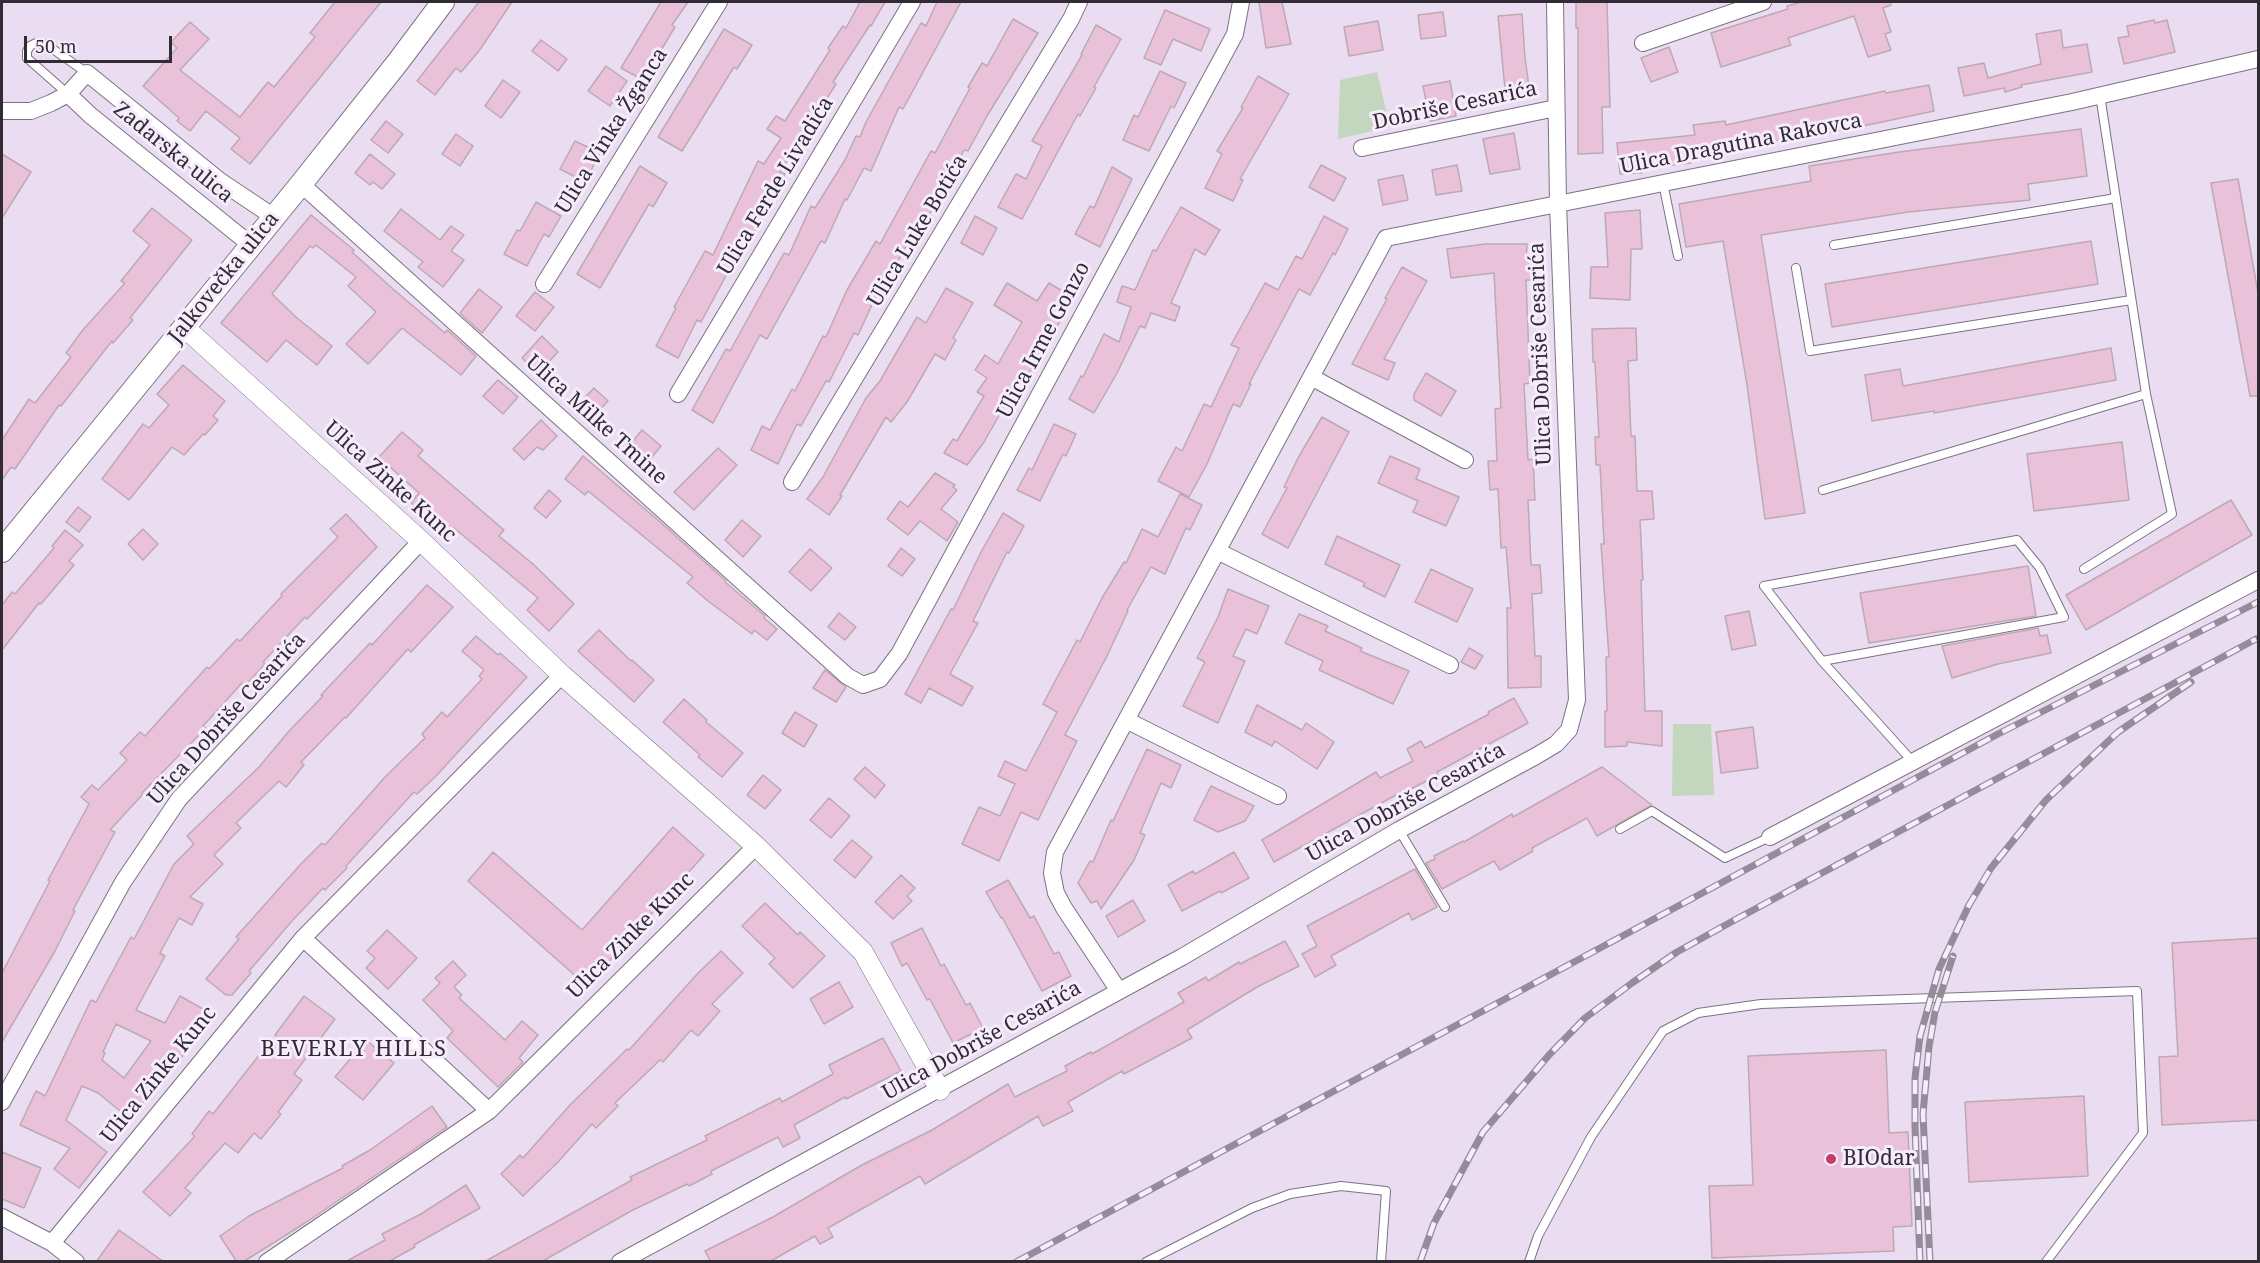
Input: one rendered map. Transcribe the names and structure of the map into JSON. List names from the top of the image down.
{
  "streets": {
    "main road": ["Jalkovečka ulica"],
    "street": [
      "Dobriše Cesarića",
      "Ulica Vinka Žganca",
      "Ulica Dragutina Rakovca",
      "Zadarska ulica",
      "Ulica Ferde Livadića",
      "Ulica Luke Botića",
      "Ulica Irme Gonzo",
      "Ulica Dobriše Cesarića",
      "Ulica Milke Tmine",
      "Ulica Zinke Kunc"
    ]
  },
  "crossings": [
    ["Dobriše Cesarića", "Ulica Dobriše Cesarića"],
    ["Ulica Dragutina Rakovca", "Ulica Dobriše Cesarića"],
    ["Zadarska ulica", "Jalkovečka ulica"],
    ["Jalkovečka ulica", "Ulica Milke Tmine"],
    ["Jalkovečka ulica", "Ulica Zinke Kunc"],
    ["Ulica Irme Gonzo", "Ulica Milke Tmine"],
    ["Ulica Dobriše Cesarića", "Ulica Zinke Kunc"]
  ],
  "districts": ["BEVERLY HILLS"],
  "places": ["BIOdar"],
  "scale_bar": "50 m"
}
